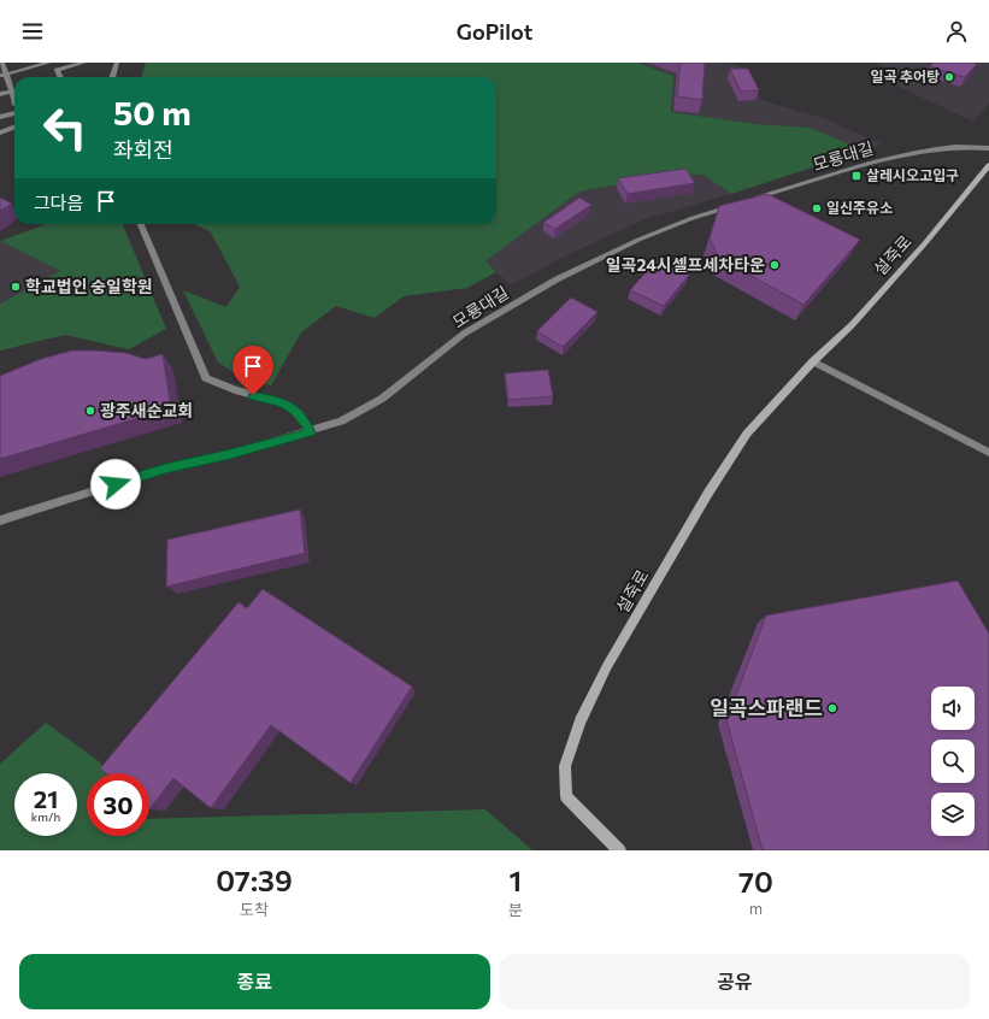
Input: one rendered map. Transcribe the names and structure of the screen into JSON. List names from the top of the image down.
{
  "streets": {
    "main road": ["설죽로"],
    "street": ["모룡대길"]
  },
  "places": {
    "other": [
      "일곡 추어탕",
      "일신주유소",
      "일곡24시셀프세차타운",
      "학교법인 숭일학원",
      "광주새순교회",
      "일곡스파랜드"
    ],
    "transit": ["살레시오고입구"]
  },
  "page": {
    "header": "GoPilot",
    "turn": ["50 m", "좌회전"],
    "then": "그다음",
    "speed": "21 km/h",
    "limit": "30",
    "eta": [
      "07:39",
      "도착",
      "1",
      "분",
      "70",
      "m"
    ],
    "buttons": ["종료", "공유"]
  }
}
